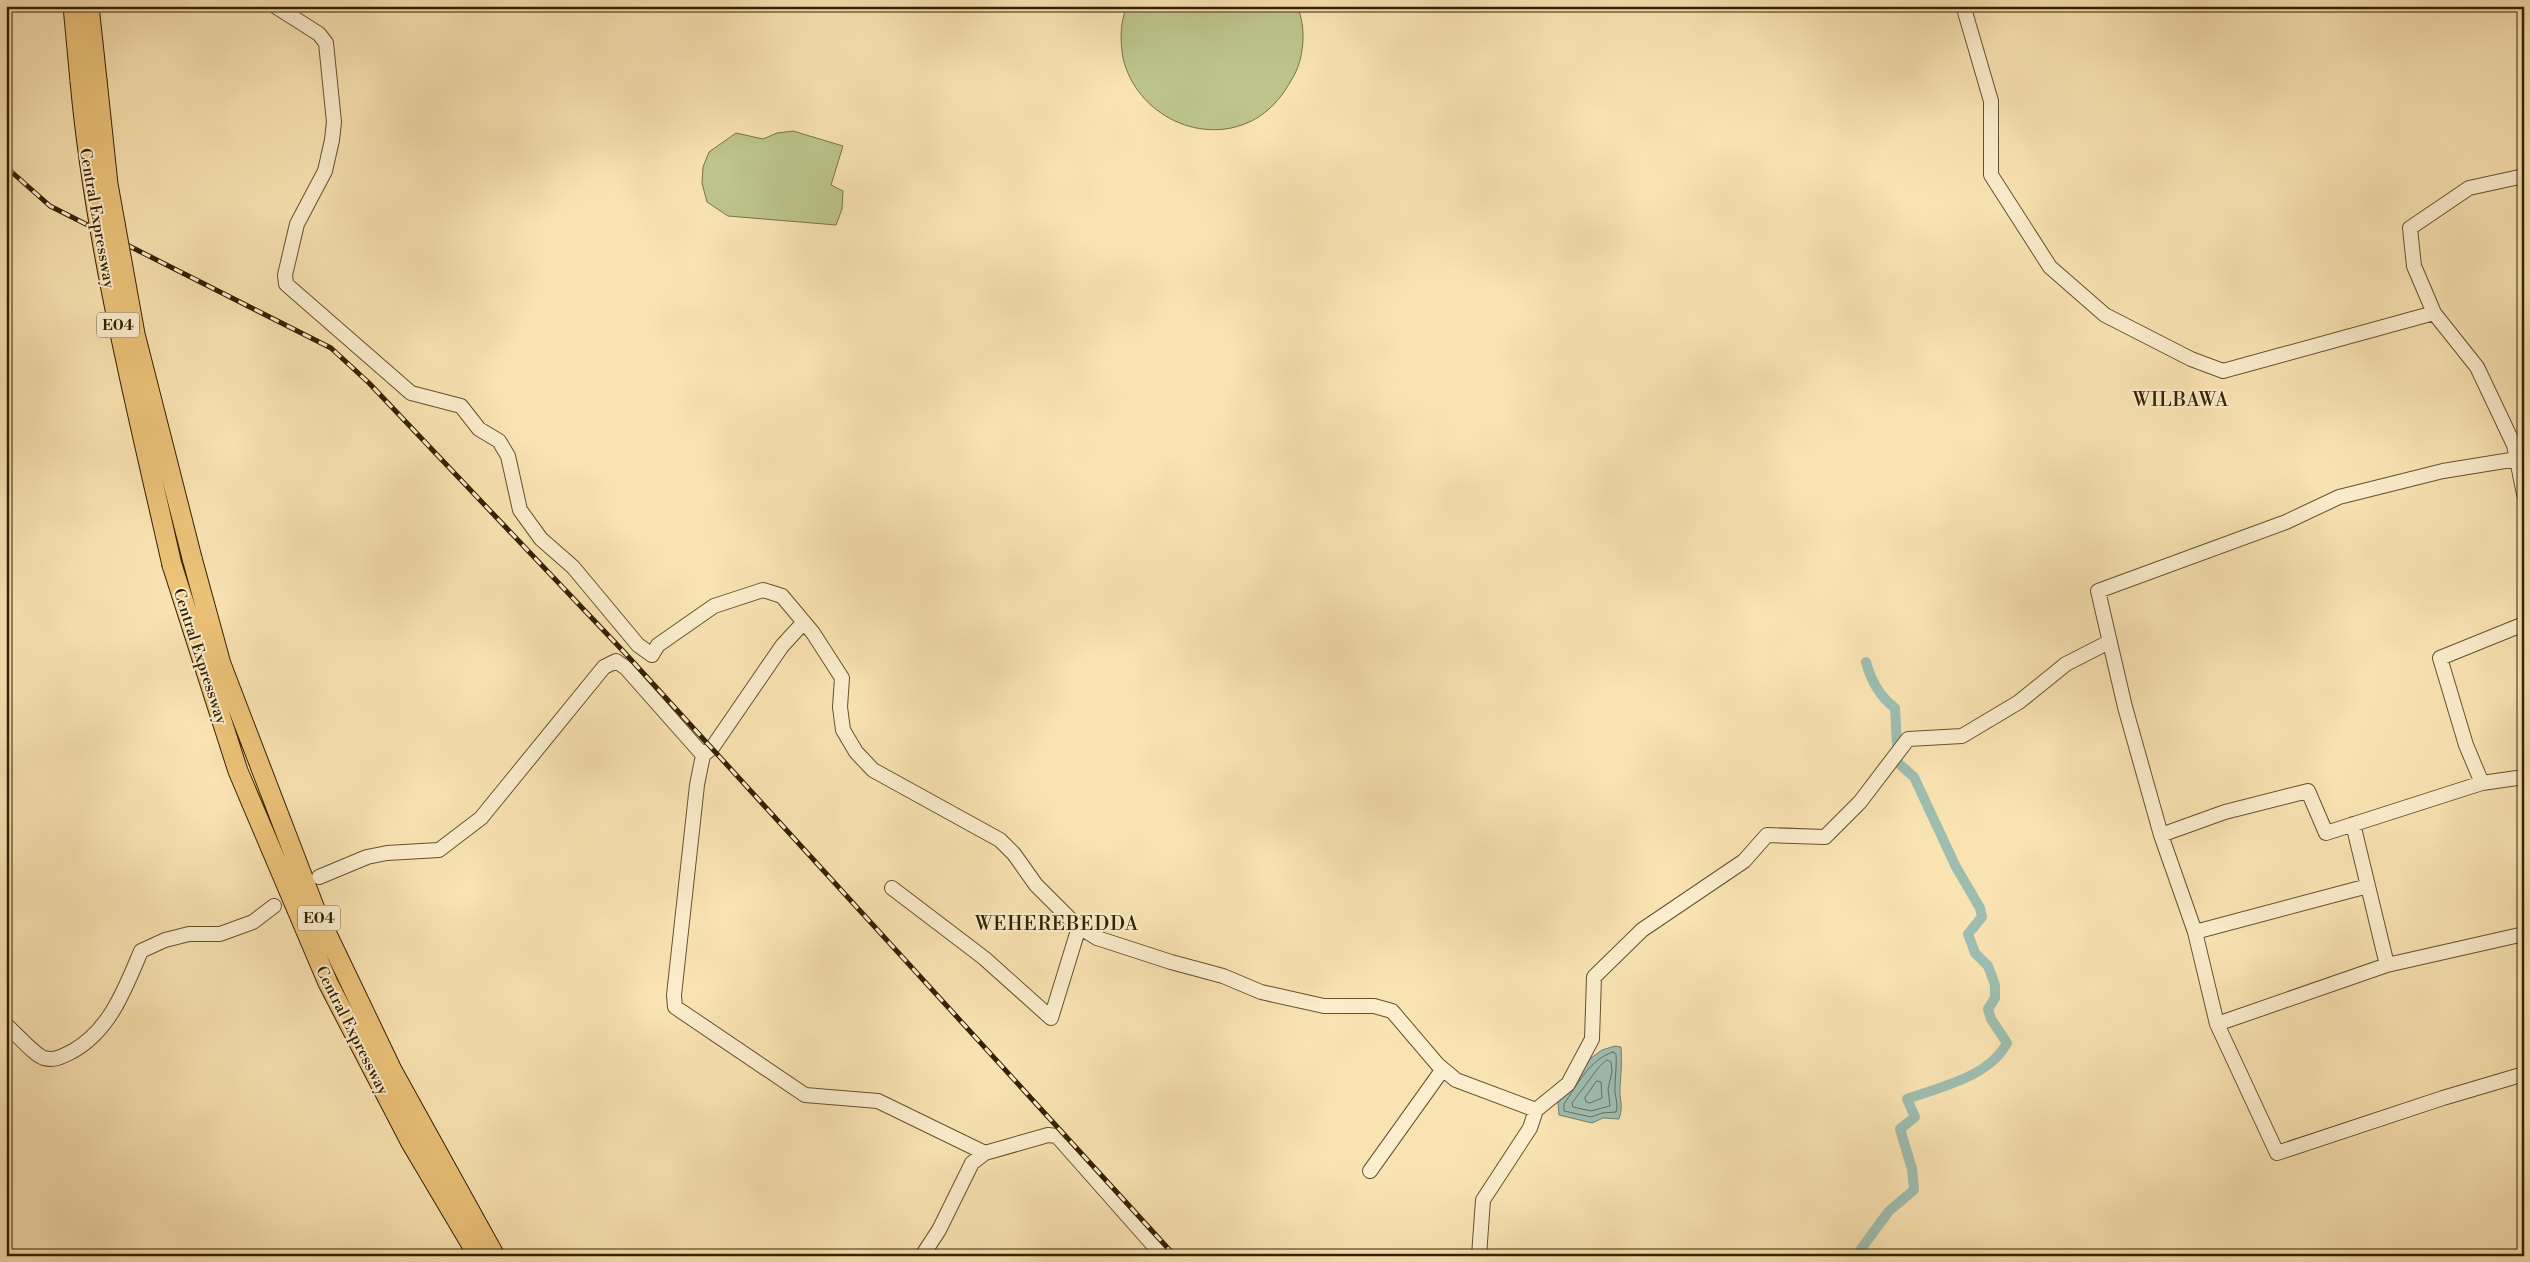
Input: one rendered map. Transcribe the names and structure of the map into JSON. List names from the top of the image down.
{
  "streets": {
    "highway": ["Central Expressway", "E04"]
  },
  "districts": ["WILBAWA", "WEHEREBEDDA"]
}
